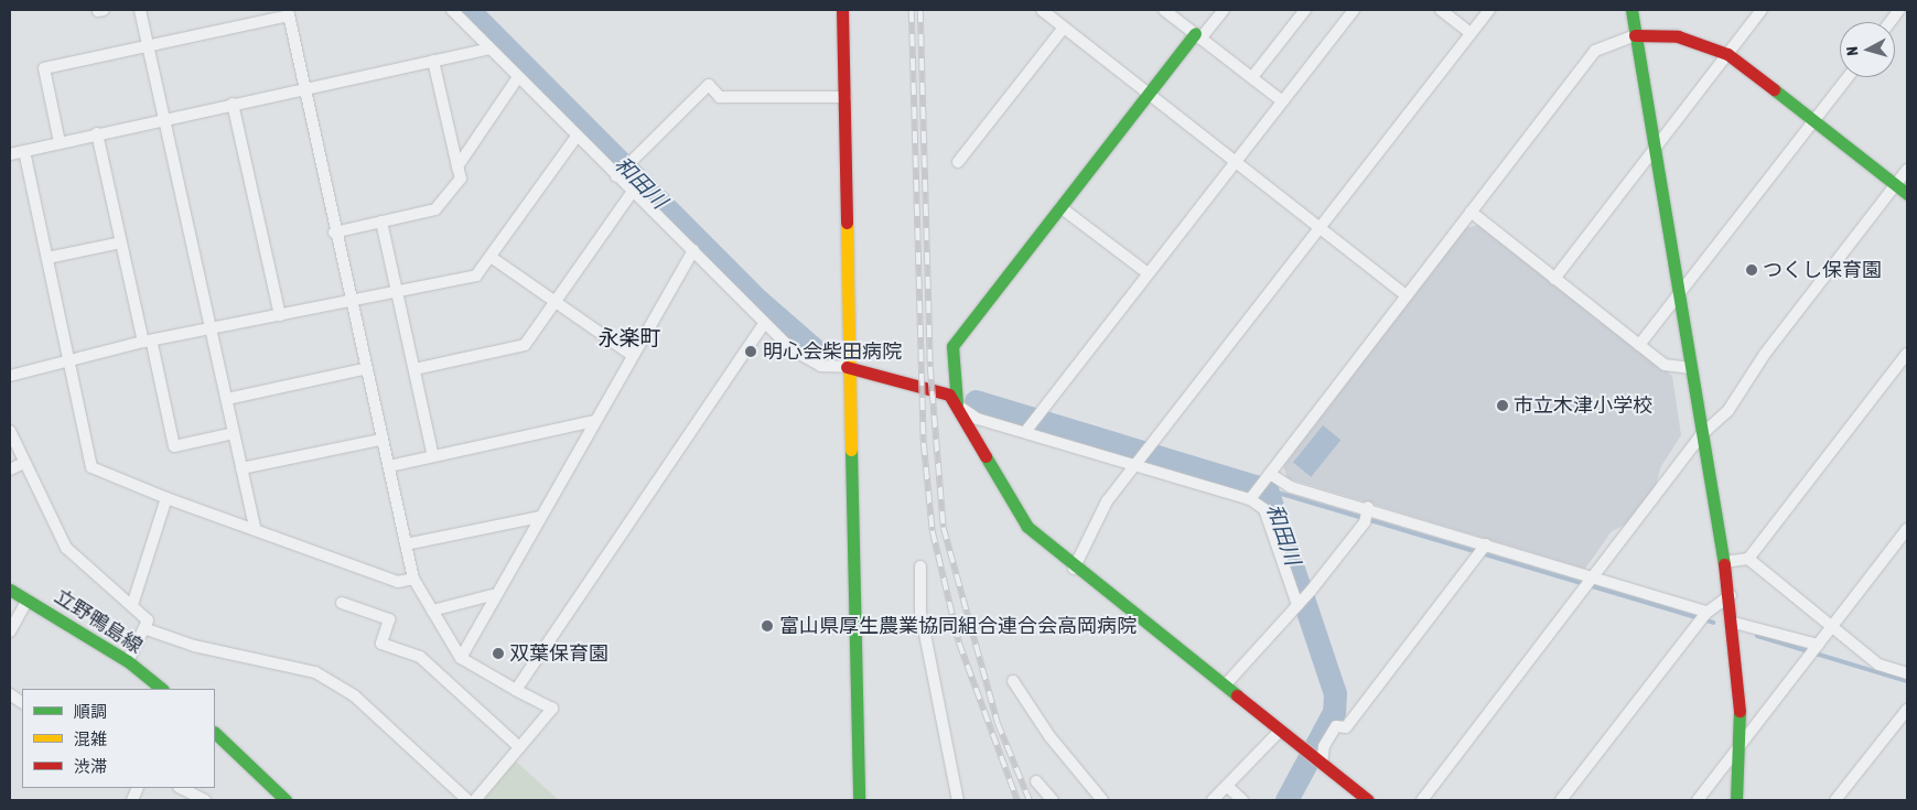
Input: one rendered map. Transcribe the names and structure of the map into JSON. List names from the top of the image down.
{
  "streets": {
    "street": ["立野鴨島線"]
  },
  "districts": ["永楽町"],
  "water": ["和田川"],
  "places": [
    "つくし保育園",
    "明心会柴田病院",
    "市立木津小学校",
    "富山県厚生農業協同組合連合会高岡病院",
    "双葉保育園"
  ],
  "legend": ["順調", "混雑", "渋滞"],
  "north": "left"
}
